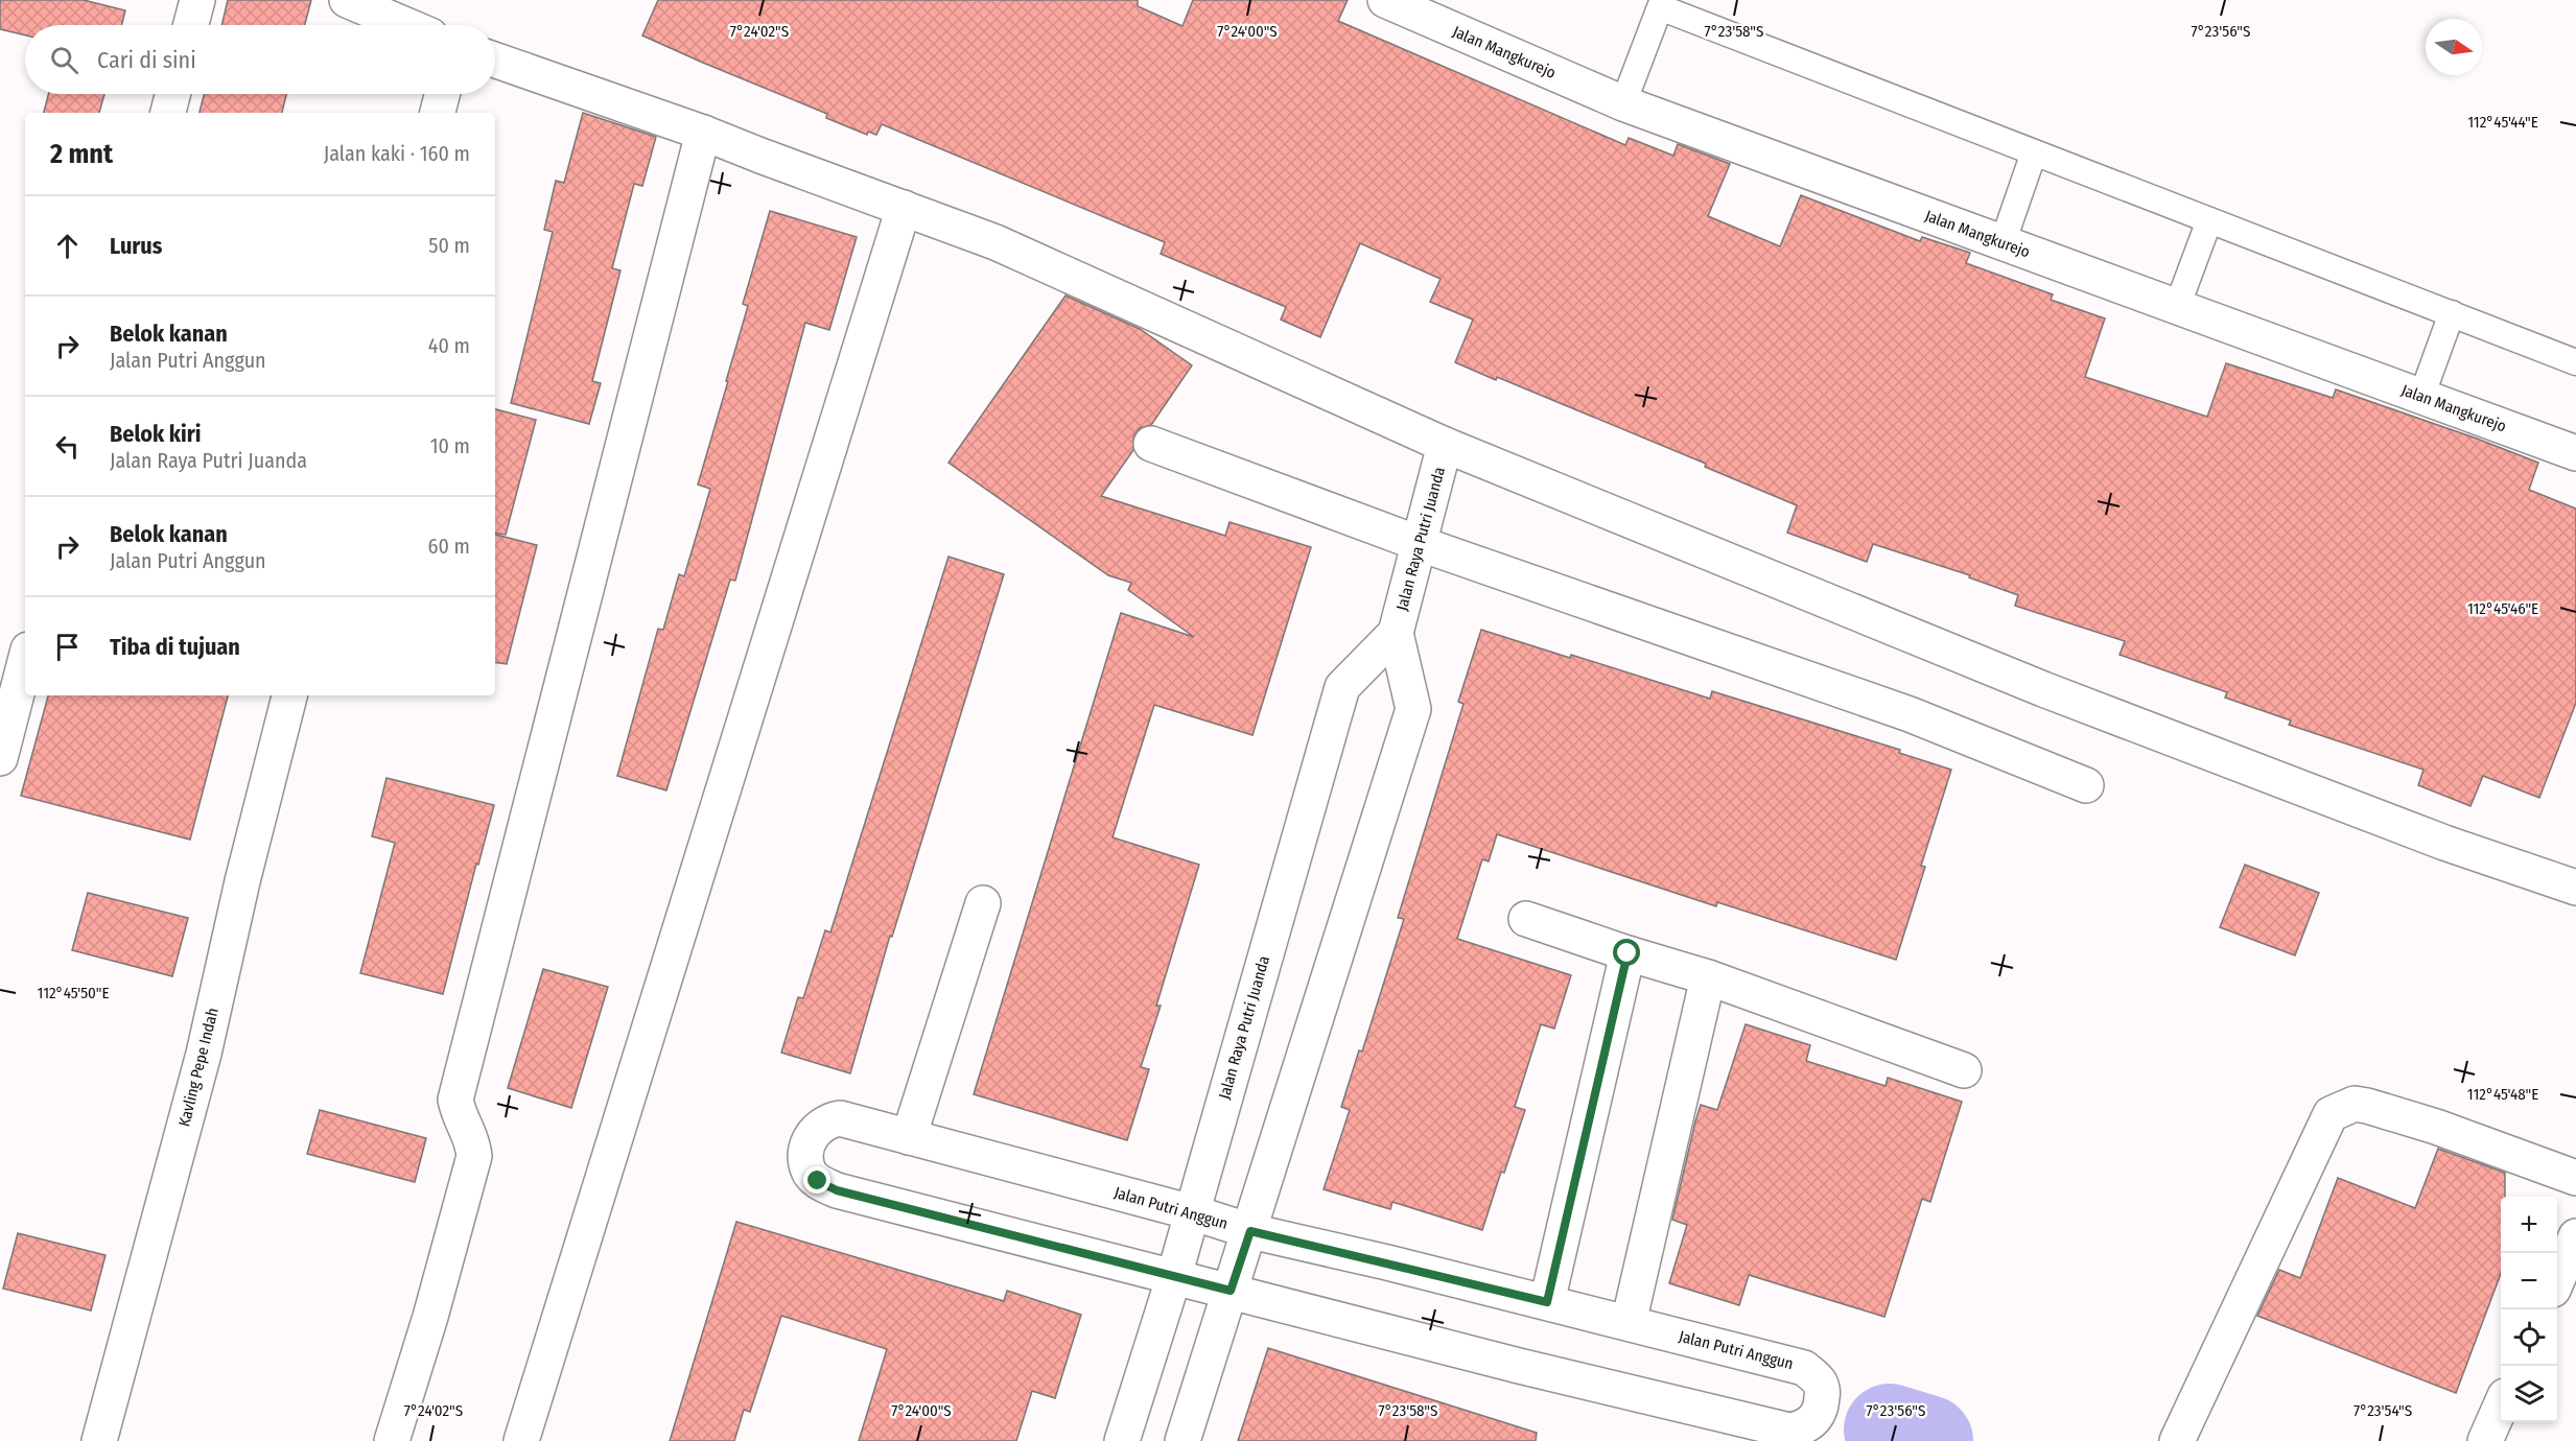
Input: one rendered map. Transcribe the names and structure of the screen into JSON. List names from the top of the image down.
{
  "streets": {
    "street": [
      "Jalan Mangkurejo",
      "Jalan Raya Putri Juanda",
      "Kavling Pepe Indah",
      "Jalan Putri Anggun"
    ]
  },
  "crossings": [
    ["Jalan Raya Putri Juanda", "Jalan Putri Anggun"]
  ],
  "north": "right",
  "page": {
    "search": "Cari di sini",
    "heading": ["2 mnt", "Jalan kaki · 160 m"],
    "list": [
      ["Lurus", "50 m"],
      ["Belok kanan", "Jalan Putri Anggun", "40 m"],
      ["Belok kiri", "Jalan Raya Putri Juanda", "10 m"],
      ["Belok kanan", "Jalan Putri Anggun", "60 m"],
      "Tiba di tujuan"
    ],
    "map_buttons": ["+", "−"]
  },
  "coordinates": [
    "7°24'02\"S",
    "7°24'00\"S",
    "7°23'58\"S",
    "7°23'56\"S",
    "112°45'44\"E",
    "112°45'46\"E",
    "112°45'50\"E",
    "112°45'48\"E",
    "7°23'54\"S"
  ]
}
